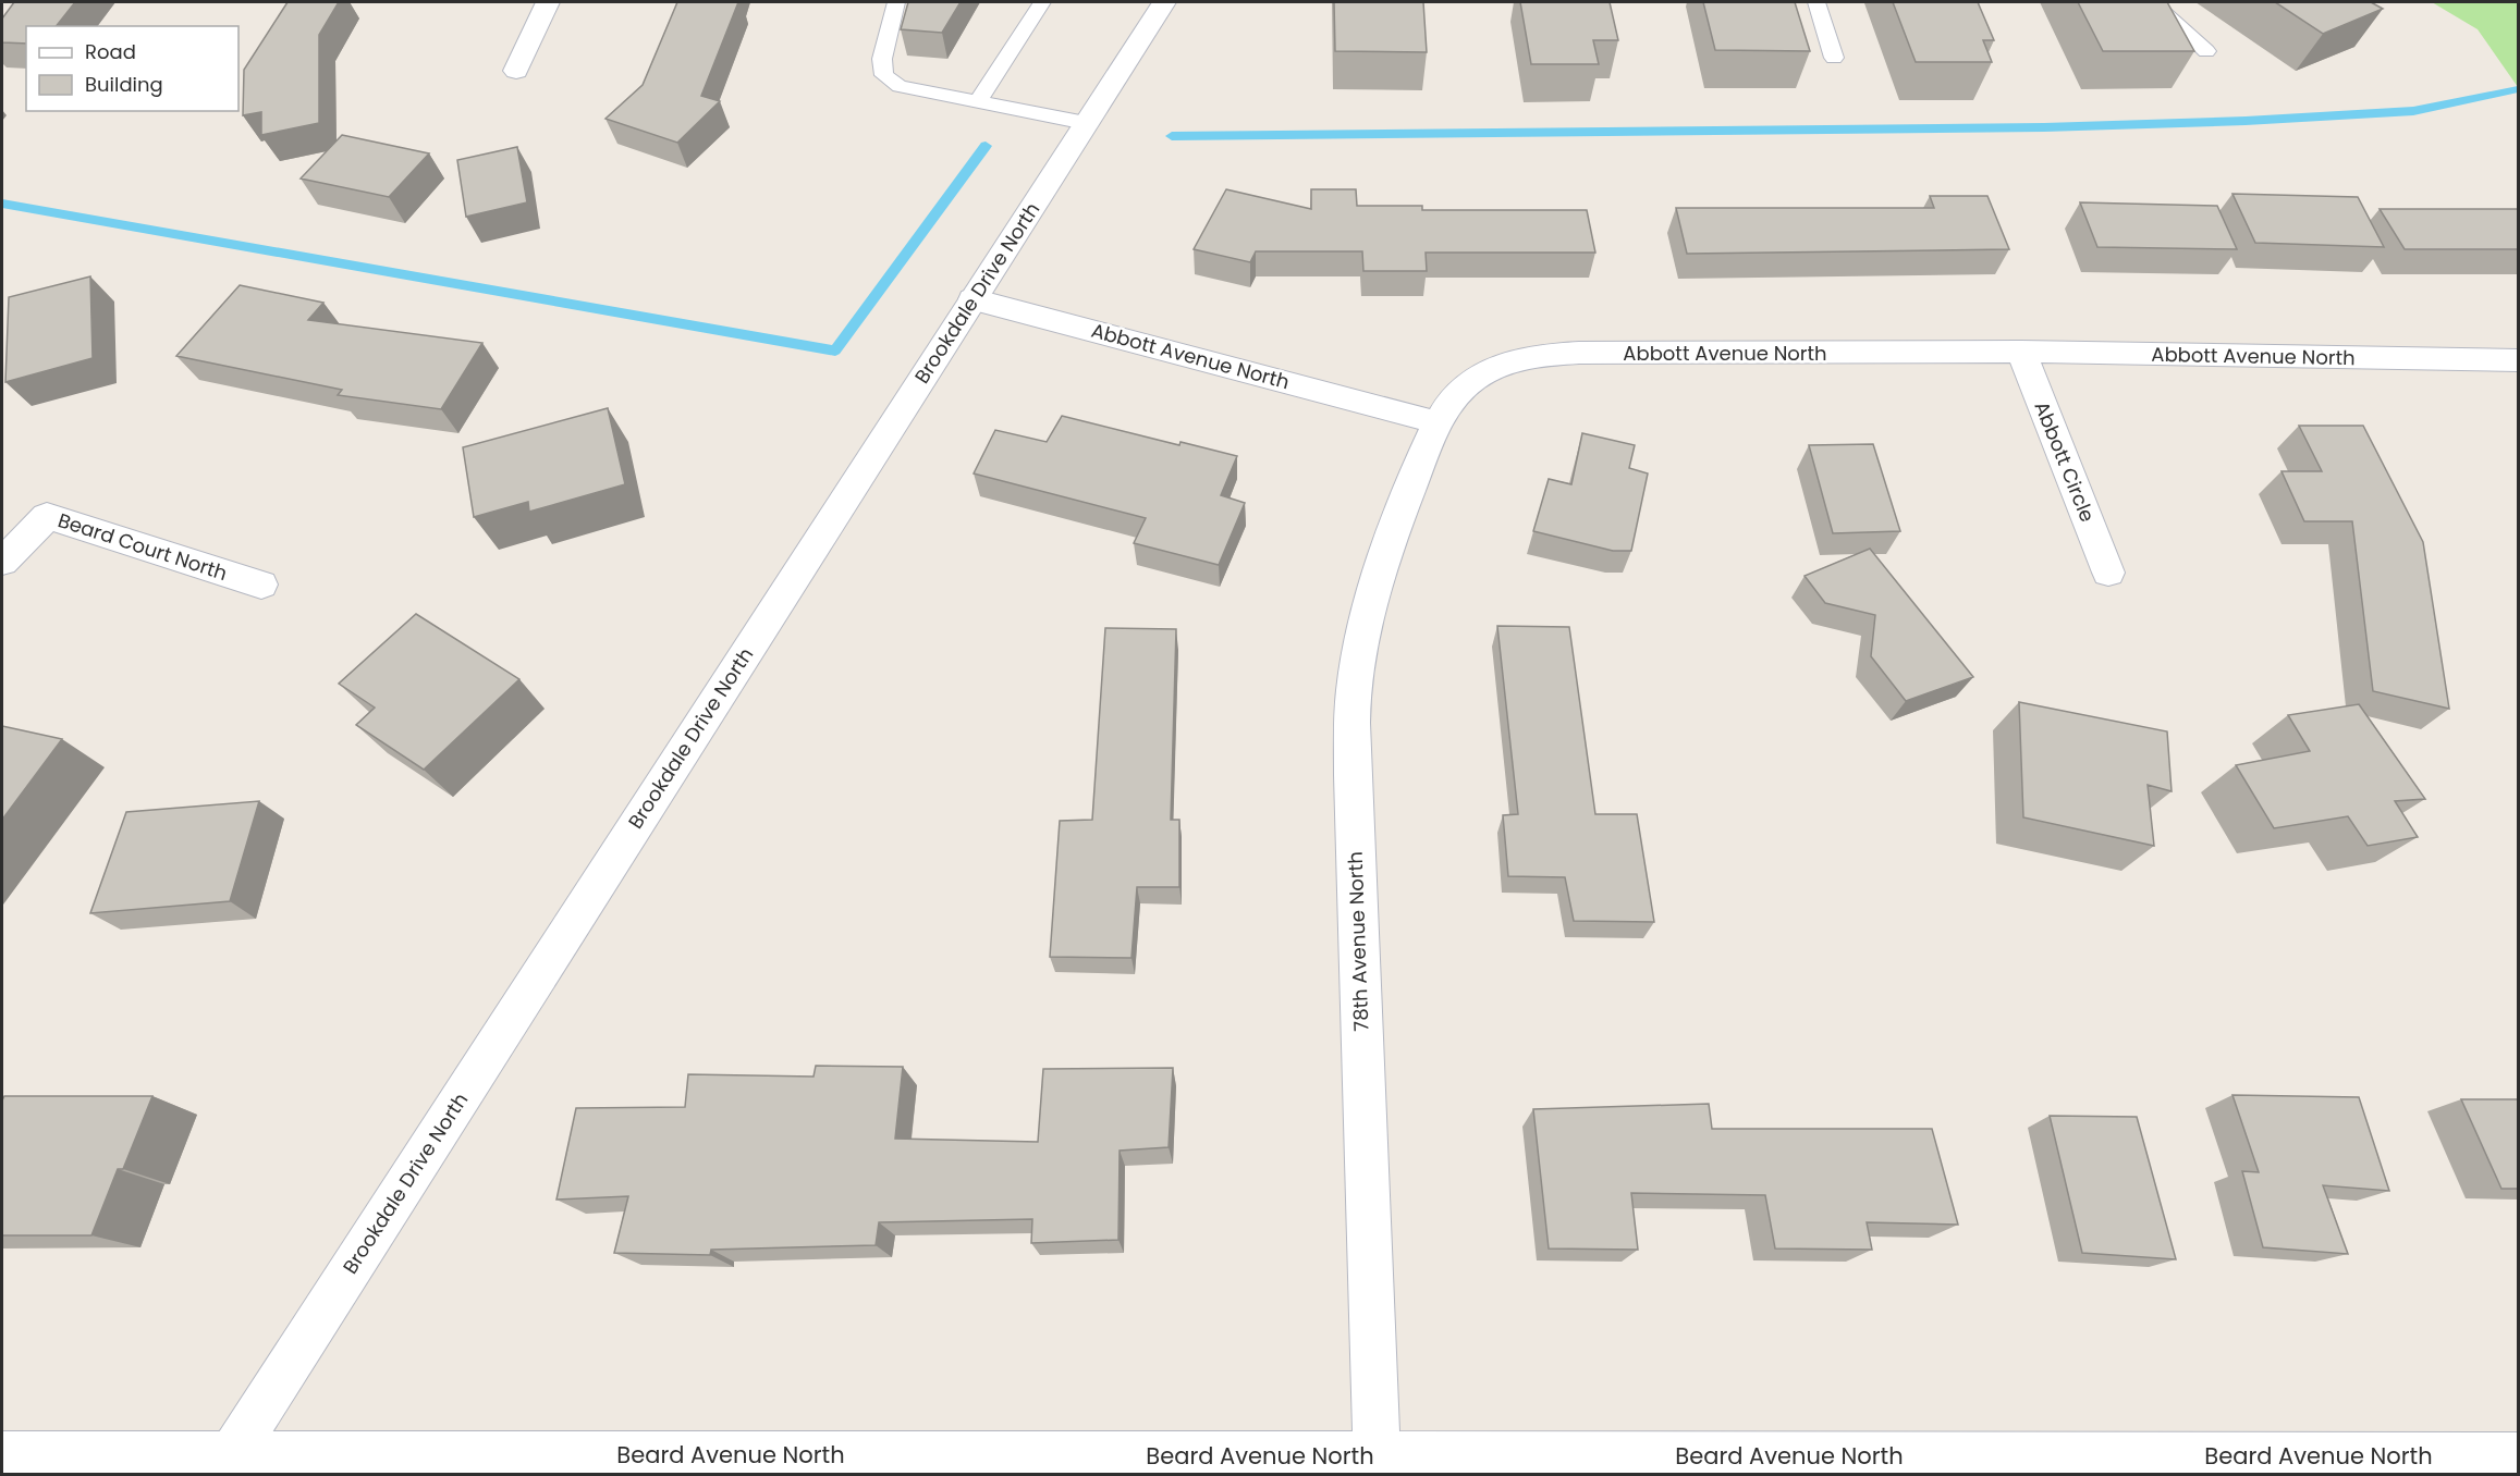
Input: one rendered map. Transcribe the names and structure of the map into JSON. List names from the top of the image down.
{
  "streets": {
    "street": [
      "Brookdale Drive North",
      "Abbott Avenue North",
      "Abbott Circle",
      "Beard Court North",
      "78th Avenue North",
      "Beard Avenue North"
    ]
  },
  "crossings": [
    ["Brookdale Drive North", "Abbott Avenue North"],
    ["Brookdale Drive North", "Beard Avenue North"],
    ["Abbott Avenue North", "Abbott Circle"],
    ["Abbott Avenue North", "78th Avenue North"],
    ["78th Avenue North", "Beard Avenue North"]
  ],
  "legend": ["Road", "Building"]
}
